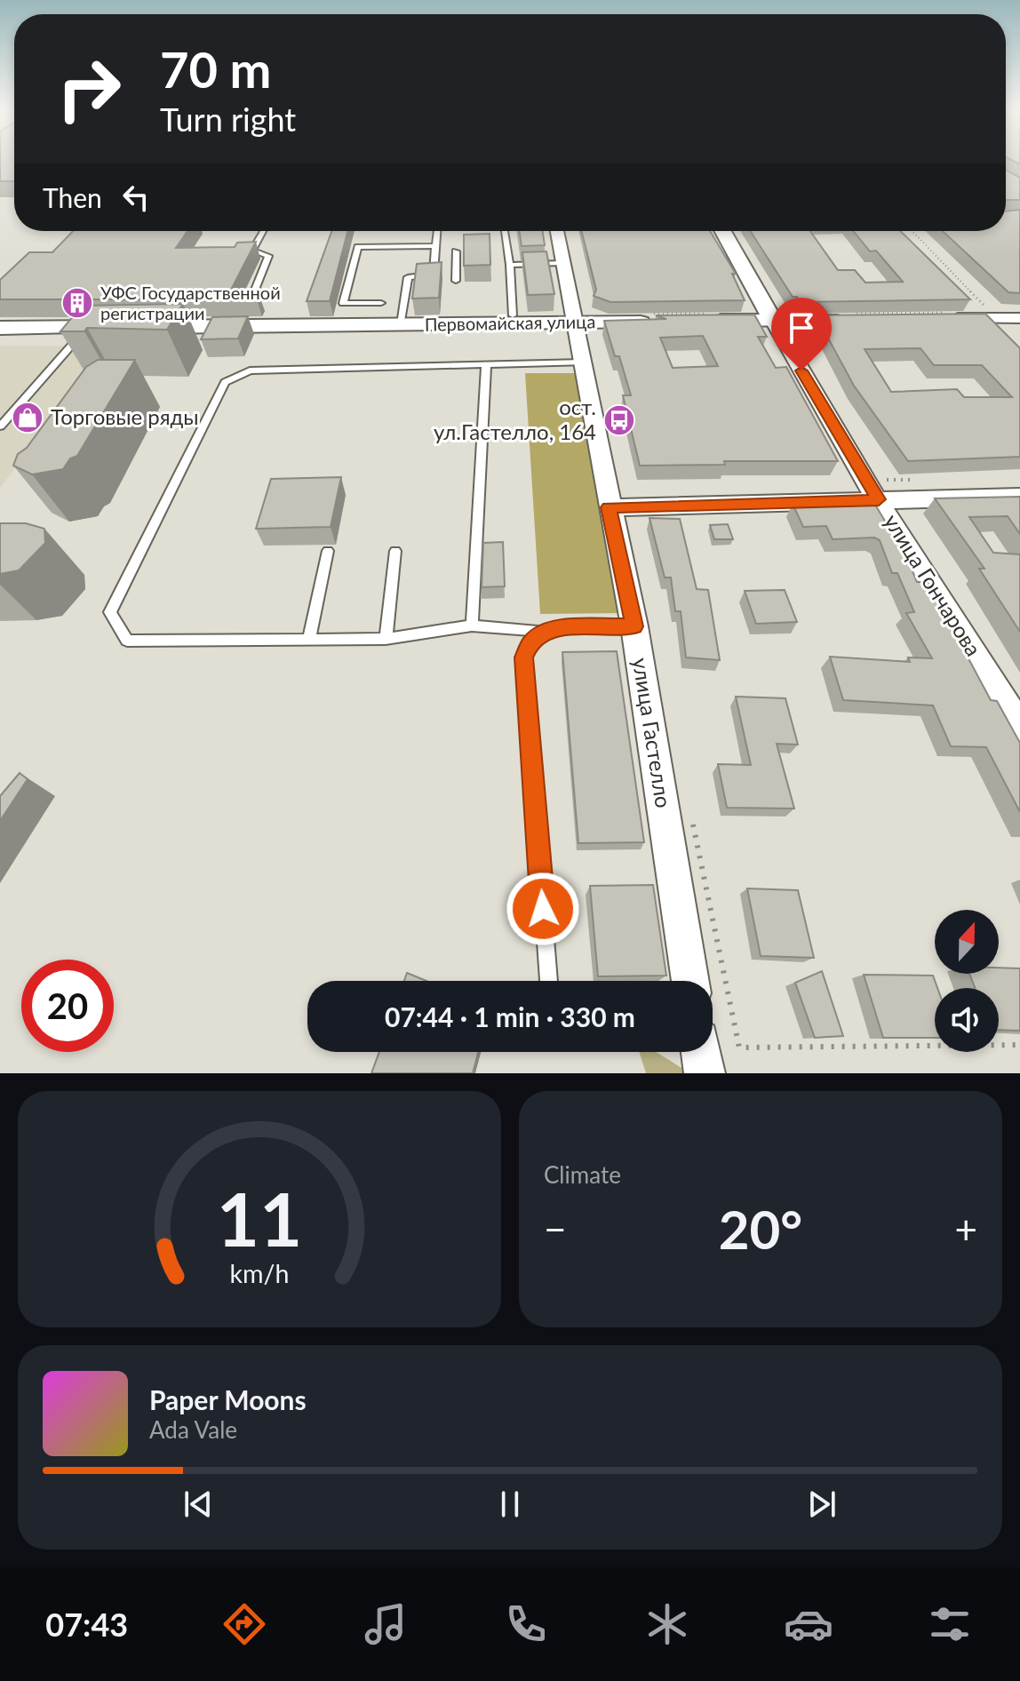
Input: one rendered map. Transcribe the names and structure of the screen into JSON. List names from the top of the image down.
{
  "streets": {
    "street": ["Первомайская улица", "улица Гончарова", "улица Гастелло"]
  },
  "crossings": [
    ["Первомайская улица", "улица Гастелло"]
  ],
  "places": {
    "building": ["УФС Государственной регистрации"],
    "shop": ["Торговые ряды"],
    "bus stop": ["ост. ул.Гастелло, 164"]
  },
  "north": "top",
  "page": {
    "turn": ["70 m", "Turn right"],
    "then": "Then",
    "limit": "20",
    "trip": "07:44 · 1 min · 330 m",
    "tile": "Climate",
    "heat": ["−", "20°", "+"],
    "song": ["Paper Moons", "Ada Vale"],
    "tabs": "07:43",
    "gauge": ["11", "km/h"]
  }
}
